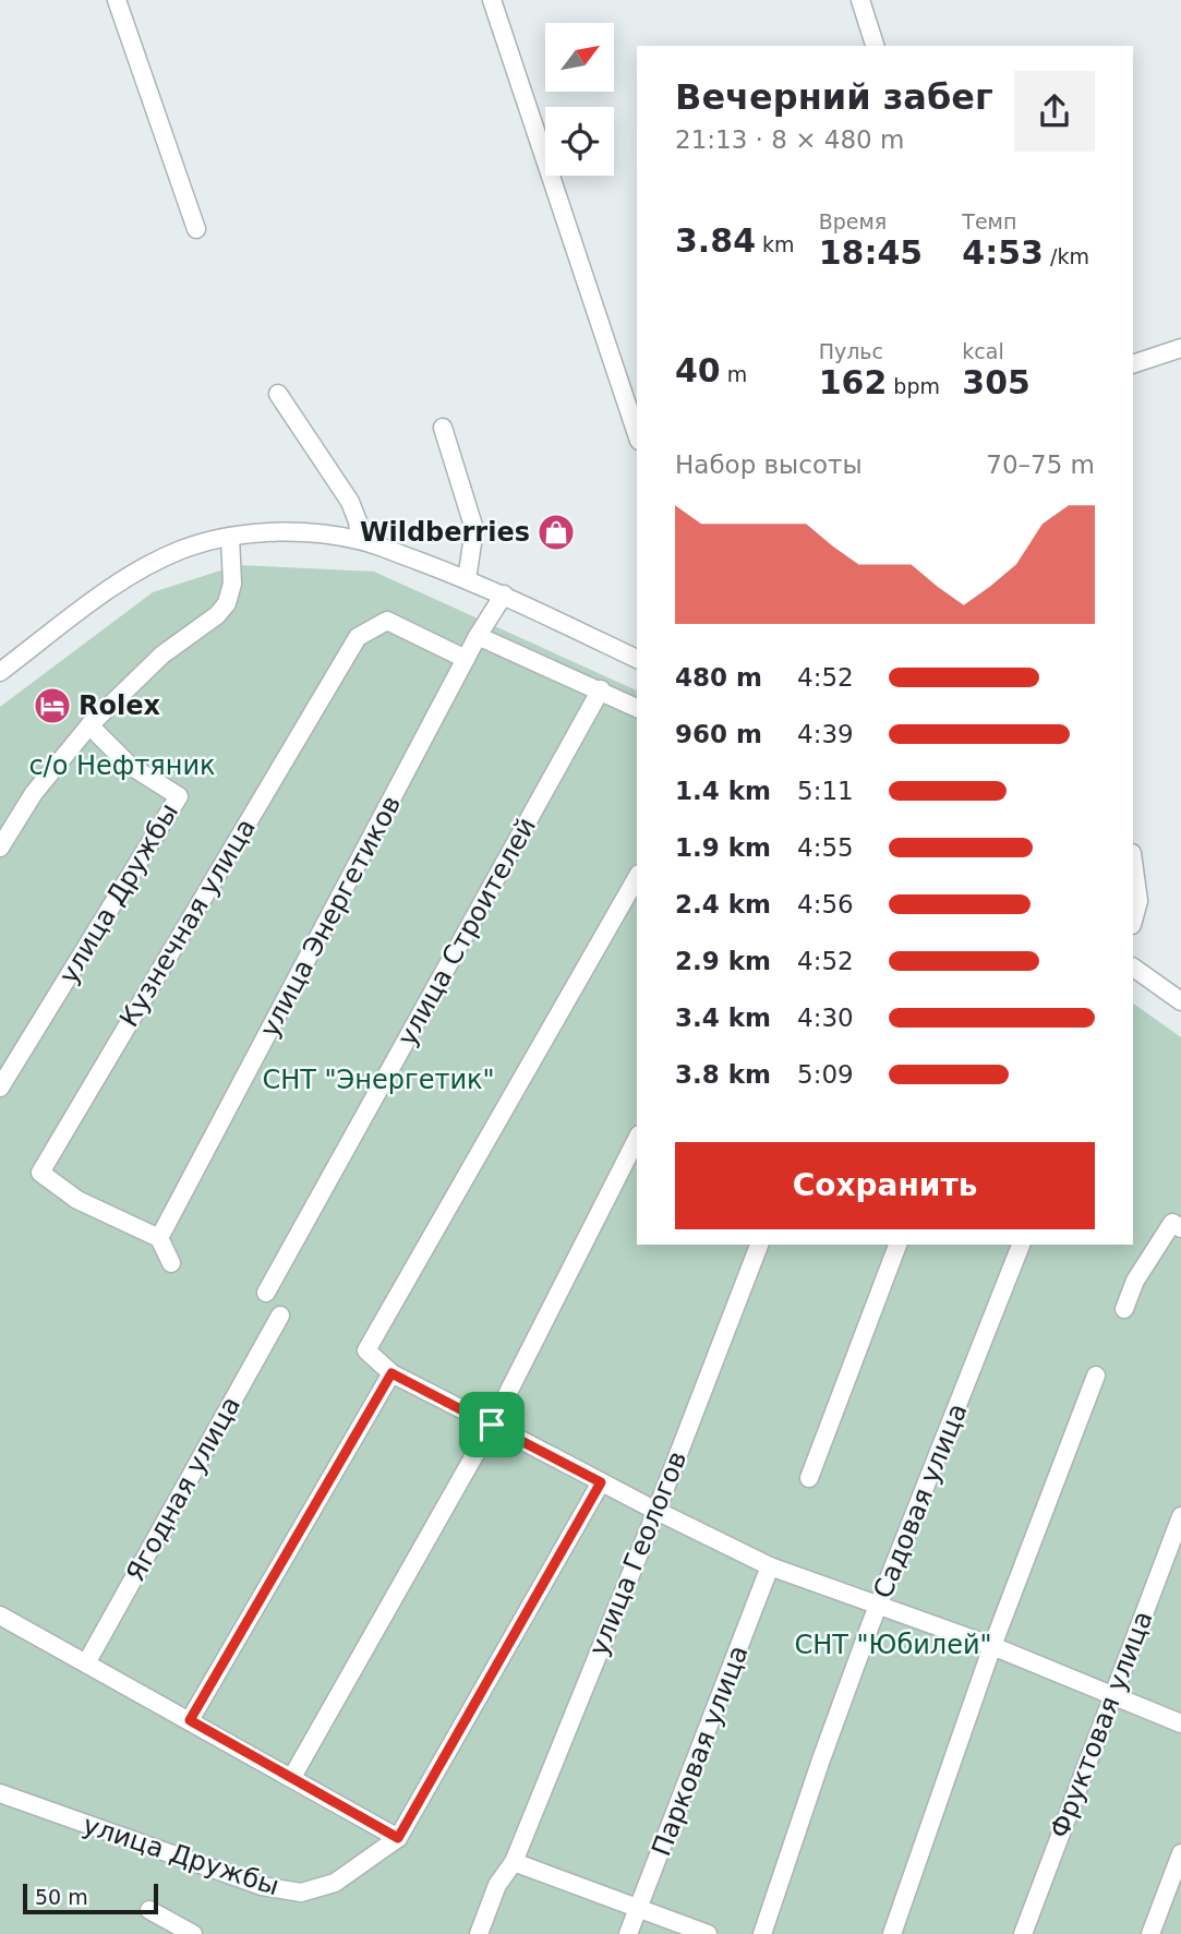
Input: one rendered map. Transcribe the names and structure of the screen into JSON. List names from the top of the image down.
{
  "streets": {
    "street": [
      "улица Дружбы",
      "улица Энергетиков",
      "Кузнечная улица",
      "улица Строителей",
      "Ягодная улица",
      "Садовая улица",
      "улица Геологов",
      "Фруктовая улица",
      "Парковая улица"
    ]
  },
  "crossings": [
    ["улица Энергетиков", "Кузнечная улица"]
  ],
  "parks": ["с/о Нефтяник", "СНТ \"Энергетик\"", "СНТ \"Юбилей\""],
  "places": {
    "shop": ["Wildberries"],
    "hotel": ["Rolex"]
  },
  "scale_bar": "50 m",
  "north": "top right",
  "page": {
    "heading": ["Вечерний забег", "21:13 · 8 × 480 m"],
    "stats": [
      ["3.84 km"],
      ["Время", "18:45"],
      ["Темп", "4:53 /km"],
      ["40 m"],
      ["Пульс", "162 bpm"],
      ["kcal", "305"]
    ],
    "chart": ["Набор высоты", "70–75 m"],
    "list": [
      {
        "name": "480 m",
        "note": "4:52"
      },
      {
        "name": "960 m",
        "note": "4:39"
      },
      {
        "name": "1.4 km",
        "note": "5:11"
      },
      {
        "name": "1.9 km",
        "note": "4:55"
      },
      {
        "name": "2.4 km",
        "note": "4:56"
      },
      {
        "name": "2.9 km",
        "note": "4:52"
      },
      {
        "name": "3.4 km",
        "note": "4:30"
      },
      {
        "name": "3.8 km",
        "note": "5:09"
      }
    ],
    "buttons": "Сохранить",
    "scale": "50 m"
  }
}
